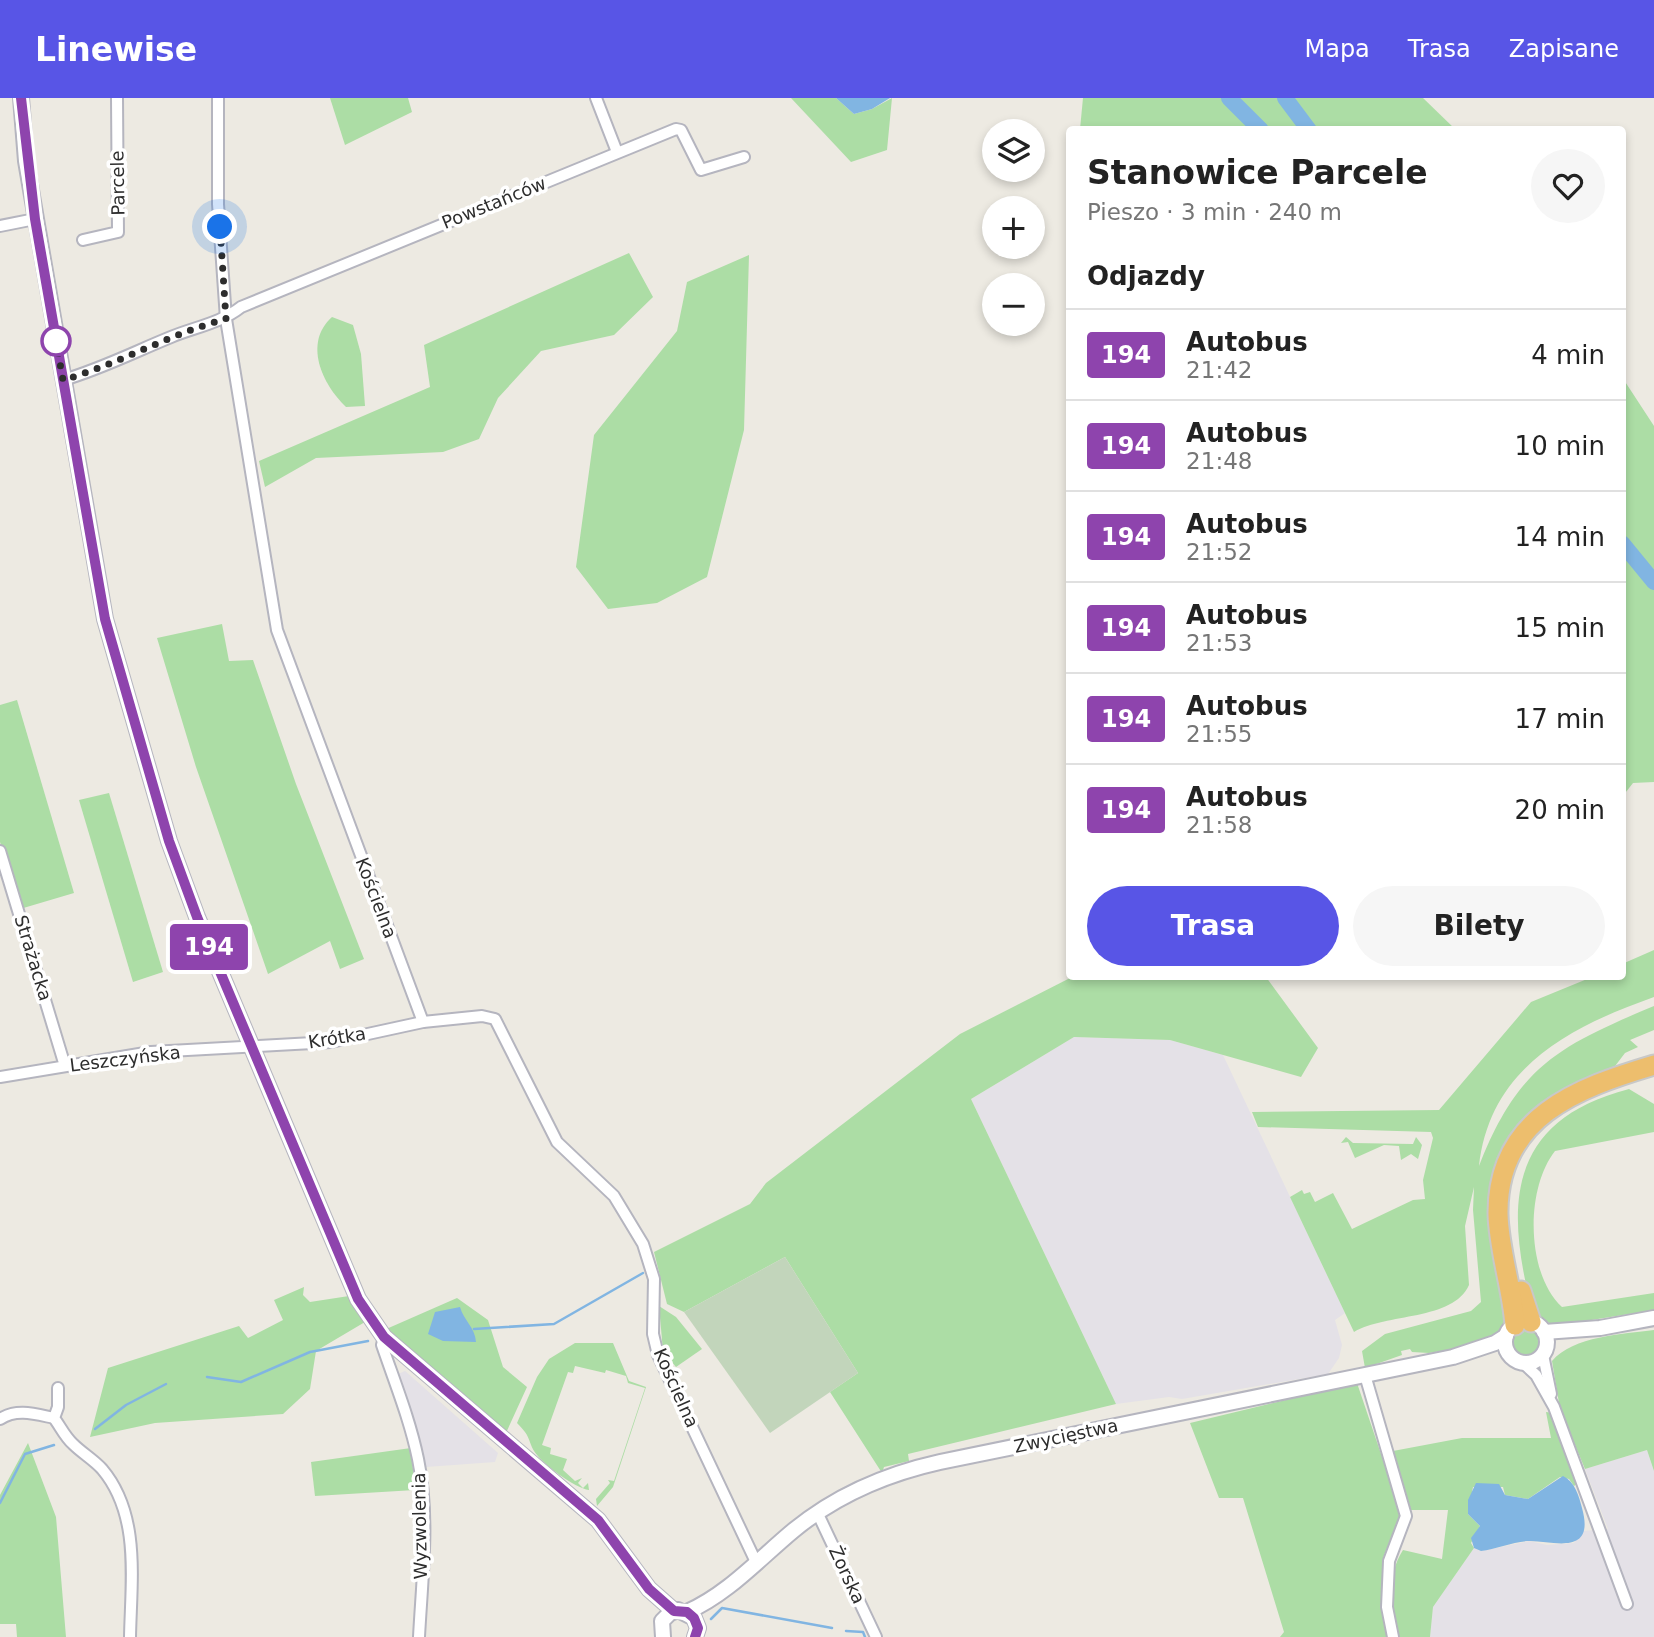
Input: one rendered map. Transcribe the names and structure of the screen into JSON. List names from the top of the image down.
{
  "streets": {
    "main road": ["Zwycięstwa", "Wyzwolenia"],
    "street": [
      "Parcele",
      "Powstańców",
      "Kościelna",
      "Strażacka",
      "Krótka",
      "Leszczyńska",
      "Żorska"
    ]
  },
  "crossings": [
    ["Powstańców", "Kościelna"],
    ["Powstańców", "Wyzwolenia"],
    ["Kościelna", "Krótka"],
    ["Kościelna", "Zwycięstwa"],
    ["Strażacka", "Leszczyńska"],
    ["Krótka", "Leszczyńska"],
    ["Krótka", "Wyzwolenia"],
    ["Leszczyńska", "Wyzwolenia"],
    ["Zwycięstwa", "Wyzwolenia"],
    ["Zwycięstwa", "Żorska"]
  ],
  "lines": ["bus line 194"],
  "page": {
    "header": "Linewise",
    "nav": ["Mapa", "Trasa", "Zapisane"],
    "on_map": "194",
    "map_buttons": ["+", "−"],
    "heading": [
      ["Stanowice Parcele", "Pieszo · 3 min · 240 m"],
      "Odjazdy"
    ],
    "list": [
      {
        "mark": "194",
        "name": "Autobus",
        "note": "21:42",
        "value": "4 min"
      },
      {
        "mark": "194",
        "name": "Autobus",
        "note": "21:48",
        "value": "10 min"
      },
      {
        "mark": "194",
        "name": "Autobus",
        "note": "21:52",
        "value": "14 min"
      },
      {
        "mark": "194",
        "name": "Autobus",
        "note": "21:53",
        "value": "15 min"
      },
      {
        "mark": "194",
        "name": "Autobus",
        "note": "21:55",
        "value": "17 min"
      },
      {
        "mark": "194",
        "name": "Autobus",
        "note": "21:58",
        "value": "20 min"
      }
    ],
    "buttons": ["Trasa", "Bilety"]
  }
}
